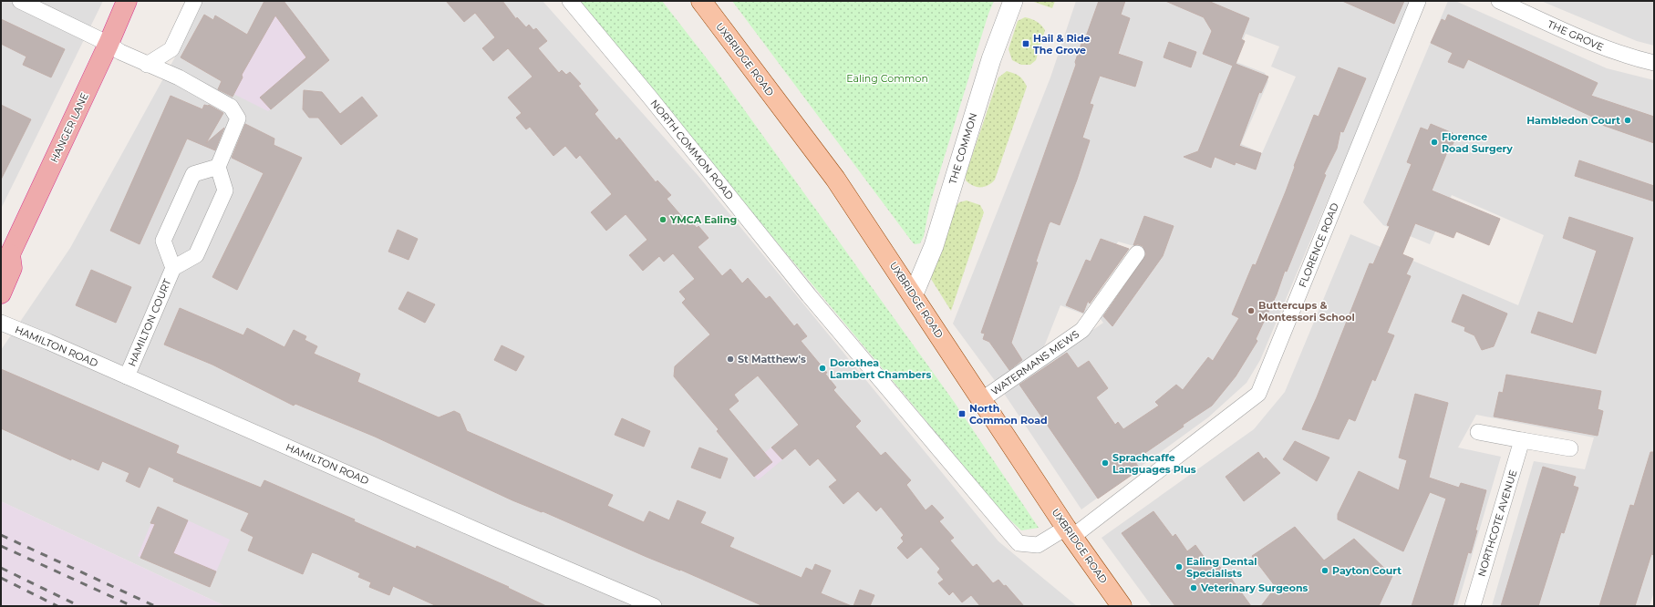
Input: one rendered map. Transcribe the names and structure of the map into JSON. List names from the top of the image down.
{
  "streets": {
    "highway": ["HANGER LANE"],
    "main road": ["UXBRIDGE ROAD"],
    "street": [
      "THE GROVE",
      "THE COMMON",
      "NORTH COMMON ROAD",
      "FLORENCE ROAD",
      "HAMILTON COURT",
      "HAMILTON ROAD",
      "WATERMANS MEWS",
      "NORTHCOTE AVENUE"
    ]
  },
  "crossings": [
    ["UXBRIDGE ROAD", "THE COMMON"],
    ["UXBRIDGE ROAD", "NORTH COMMON ROAD"],
    ["UXBRIDGE ROAD", "FLORENCE ROAD"],
    ["UXBRIDGE ROAD", "WATERMANS MEWS"],
    ["NORTH COMMON ROAD", "FLORENCE ROAD"],
    ["HAMILTON COURT", "HAMILTON ROAD"]
  ],
  "parks": ["Ealing Common"],
  "places": {
    "transit": ["Hail & Ride The Grove", "North Common Road"],
    "other": [
      "Hambledon Court",
      "Florence Road Surgery",
      "YMCA Ealing",
      "Buttercups & Montessori School",
      "St Matthew's",
      "Dorothea Lambert Chambers",
      "Sprachcaffe Languages Plus",
      "Ealing Dental Specialists",
      "Payton Court",
      "Veterinary Surgeons"
    ]
  }
}
